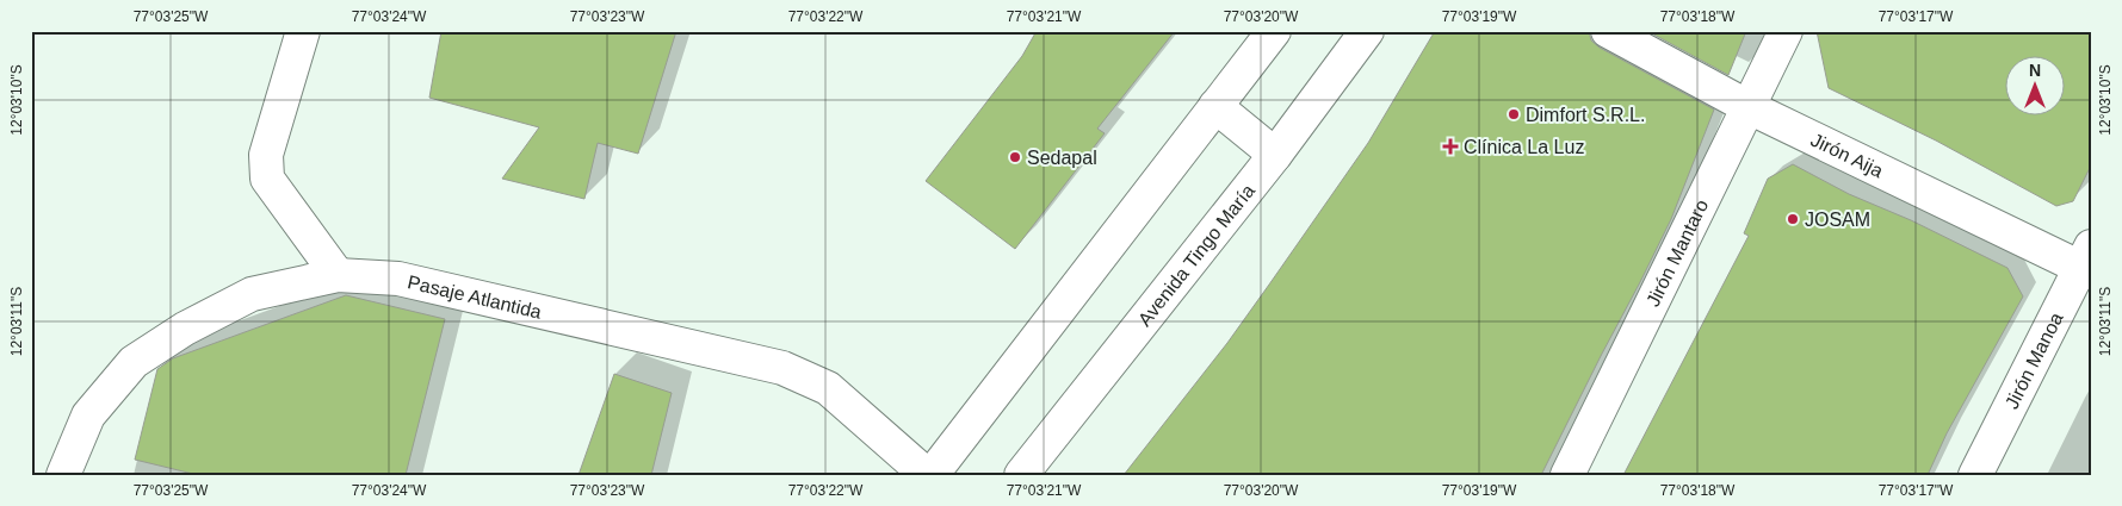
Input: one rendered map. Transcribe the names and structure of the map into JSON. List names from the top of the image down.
{
  "streets": {
    "street": [
      "Jirón Aija",
      "Jirón Mantaro",
      "Avenida Tingo María",
      "Pasaje Atlantida",
      "Jirón Manoa"
    ]
  },
  "crossings": [
    ["Jirón Aija", "Jirón Mantaro"],
    ["Jirón Aija", "Jirón Manoa"]
  ],
  "places": {
    "other": ["Dimfort S.R.L.", "Sedapal", "JOSAM"],
    "health": ["Clínica La Luz"]
  },
  "north": "top",
  "coordinates": [
    "77°03'25\"W",
    "77°03'24\"W",
    "77°03'23\"W",
    "77°03'22\"W",
    "77°03'21\"W",
    "77°03'20\"W",
    "77°03'19\"W",
    "77°03'18\"W",
    "77°03'17\"W",
    "12°03'10\"S",
    "12°03'11\"S"
  ]
}
